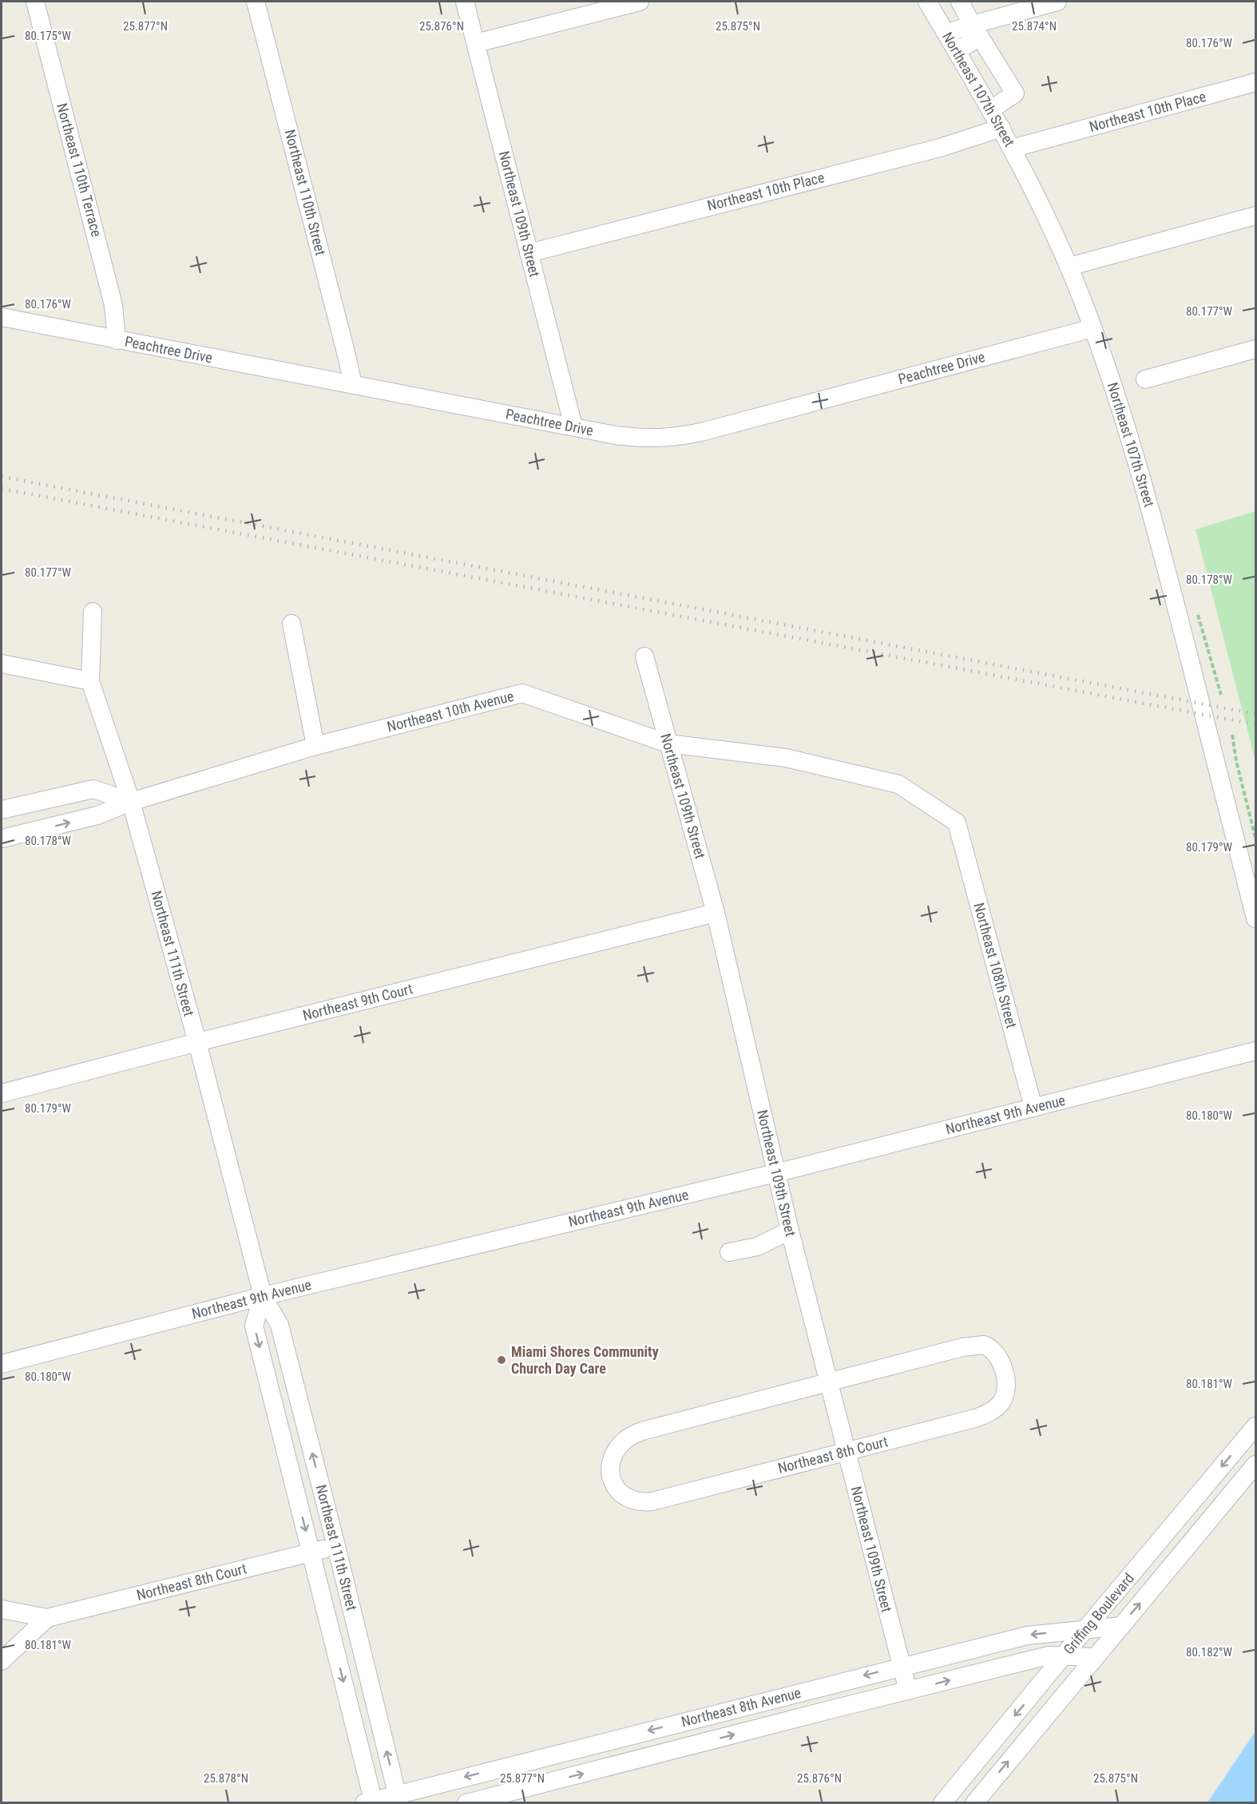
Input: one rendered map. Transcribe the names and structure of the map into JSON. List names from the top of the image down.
{
  "streets": {
    "street": [
      "Northeast 107th Street",
      "Northeast 10th Place",
      "Northeast 110th Terrace",
      "Northeast 110th Street",
      "Northeast 109th Street",
      "Peachtree Drive",
      "Northeast 10th Avenue",
      "Northeast 111th Street",
      "Northeast 108th Street",
      "Northeast 9th Court",
      "Northeast 9th Avenue",
      "Northeast 8th Court",
      "Griffing Boulevard",
      "Northeast 8th Avenue"
    ]
  },
  "crossings": [
    ["Northeast 107th Street", "Northeast 10th Place"],
    ["Northeast 107th Street", "Peachtree Drive"],
    ["Northeast 10th Place", "Northeast 109th Street"],
    ["Northeast 110th Terrace", "Peachtree Drive"],
    ["Northeast 110th Street", "Peachtree Drive"],
    ["Northeast 109th Street", "Peachtree Drive"],
    ["Northeast 109th Street", "Northeast 10th Avenue"],
    ["Northeast 109th Street", "Northeast 9th Court"],
    ["Northeast 109th Street", "Northeast 9th Avenue"],
    ["Northeast 109th Street", "Northeast 8th Court"],
    ["Northeast 109th Street", "Northeast 8th Avenue"],
    ["Northeast 10th Avenue", "Northeast 111th Street"],
    ["Northeast 10th Avenue", "Northeast 108th Street"],
    ["Northeast 111th Street", "Northeast 9th Court"],
    ["Northeast 111th Street", "Northeast 9th Avenue"],
    ["Northeast 111th Street", "Northeast 8th Court"],
    ["Northeast 111th Street", "Northeast 8th Avenue"],
    ["Northeast 108th Street", "Northeast 9th Avenue"],
    ["Griffing Boulevard", "Northeast 8th Avenue"]
  ],
  "places": ["Miami Shores Community Church Day Care"],
  "coordinates": [
    "25.877°N",
    "25.876°N",
    "25.875°N",
    "25.874°N",
    "80.175°W",
    "80.176°W",
    "80.177°W",
    "80.178°W",
    "80.179°W",
    "80.180°W",
    "80.181°W",
    "80.182°W",
    "25.878°N"
  ]
}
